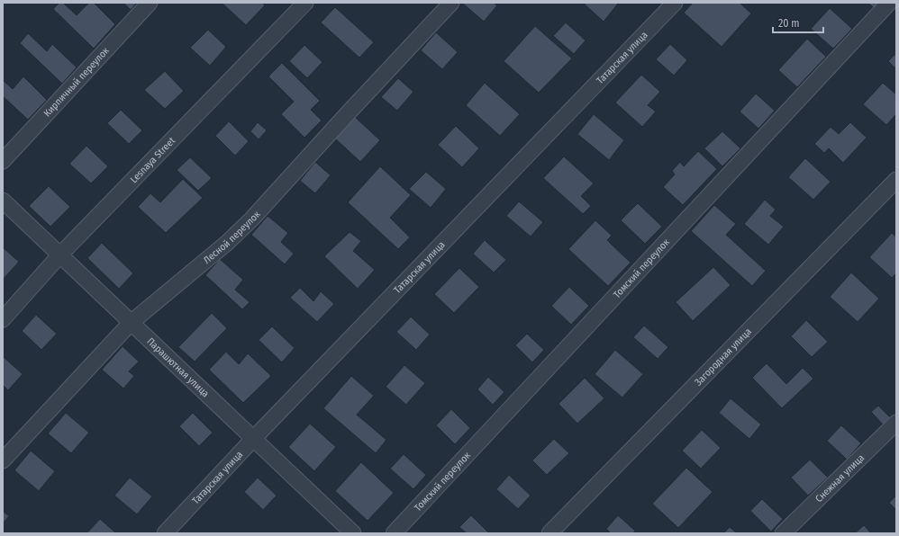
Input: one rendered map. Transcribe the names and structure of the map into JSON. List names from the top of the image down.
{
  "streets": {
    "street": [
      "Татарская улица",
      "Кирпичный переулок",
      "Lesnaya Street",
      "Лесной переулок",
      "Томский переулок",
      "Загородная улица",
      "Парашютная улица",
      "Снежная улица"
    ]
  },
  "crossings": [
    ["Татарская улица", "Парашютная улица"],
    ["Lesnaya Street", "Парашютная улица"],
    ["Лесной переулок", "Парашютная улица"]
  ],
  "scale_bar": "20 m"
}
